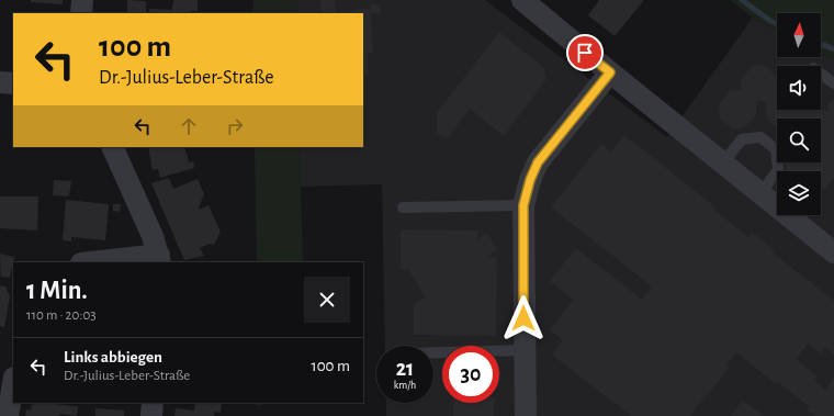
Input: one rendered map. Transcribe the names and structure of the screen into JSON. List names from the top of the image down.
{
  "north": "top",
  "page": {
    "turn": ["100 m", "Dr.-Julius-Leber-Straße"],
    "heading": ["1 Min.", "110 m · 20:03"],
    "list": [
      {
        "name": "Links abbiegen",
        "note": "Dr.-Julius-Leber-Straße",
        "value": "100 m"
      }
    ],
    "speed": "21 km/h",
    "limit": "30"
  }
}
